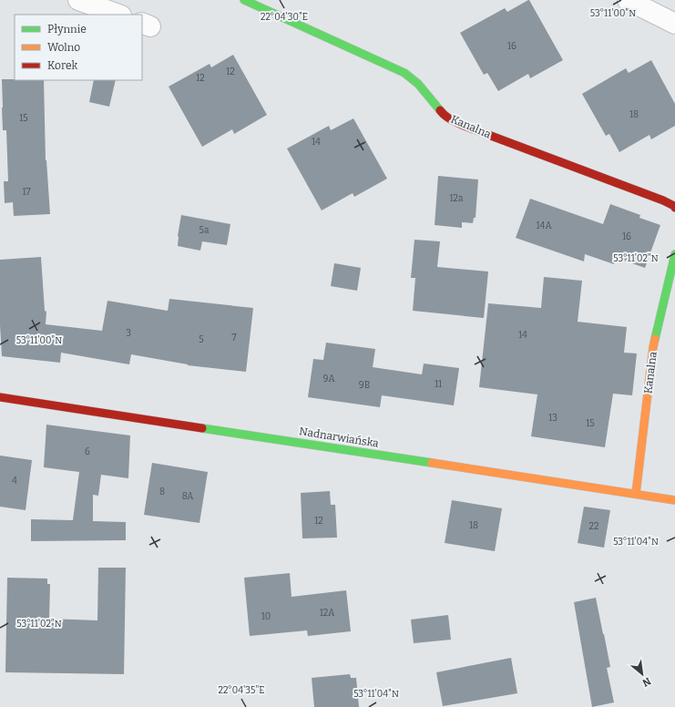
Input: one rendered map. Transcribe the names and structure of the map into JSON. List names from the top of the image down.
{
  "streets": {
    "street": ["Kanalna", "Nadnarwiańska"]
  },
  "crossings": [
    ["Kanalna", "Nadnarwiańska"]
  ],
  "house_numbers": [
    "16",
    "12",
    "12",
    "18",
    "15",
    "14",
    "17",
    "12a",
    "14A",
    "5a",
    "16",
    "3",
    "14",
    "7",
    "5",
    "9A",
    "11",
    "9B",
    "13",
    "15",
    "6",
    "4",
    "8",
    "8A",
    "12",
    "18",
    "22",
    "12A",
    "10"
  ],
  "legend": ["Płynnie", "Wolno", "Korek"],
  "north": "bottom right",
  "coordinates": [
    "53°11'00\"N",
    "22°04'30\"E",
    "53°11'02\"N",
    "53°11'04\"N",
    "22°04'35\"E"
  ]
}
